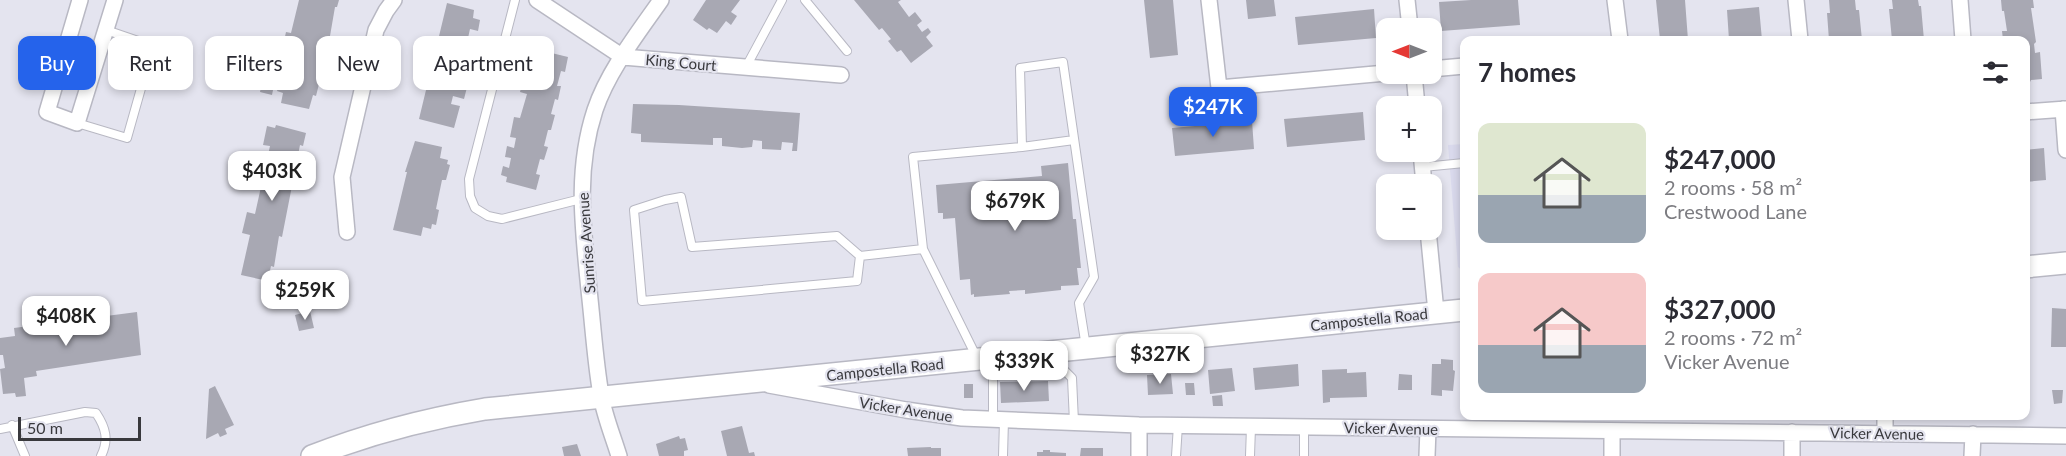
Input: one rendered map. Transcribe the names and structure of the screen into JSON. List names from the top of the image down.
{
  "streets": {
    "main road": ["Campostella Road"],
    "street": ["King Court", "Sunrise Avenue", "Vicker Avenue"]
  },
  "crossings": [
    ["King Court", "Sunrise Avenue"],
    ["Sunrise Avenue", "Campostella Road"],
    ["Campostella Road", "Vicker Avenue"]
  ],
  "scale_bar": "50 m",
  "north": "left",
  "page": {
    "map_buttons": ["+", "−"],
    "chip": [
      "Buy",
      "Rent",
      "Filters",
      "New",
      "Apartment"
    ],
    "heading": "7 homes",
    "price": [
      "$247K",
      "$403K",
      "$679K",
      "$259K",
      "$408K",
      "$327K",
      "$339K"
    ],
    "list": [
      {
        "name": "$247,000",
        "note": "2 rooms · 58 m² · Crestwood Lane"
      },
      {
        "name": "$327,000",
        "note": "2 rooms · 72 m² · Vicker Avenue"
      }
    ],
    "scale": "50 m"
  }
}
